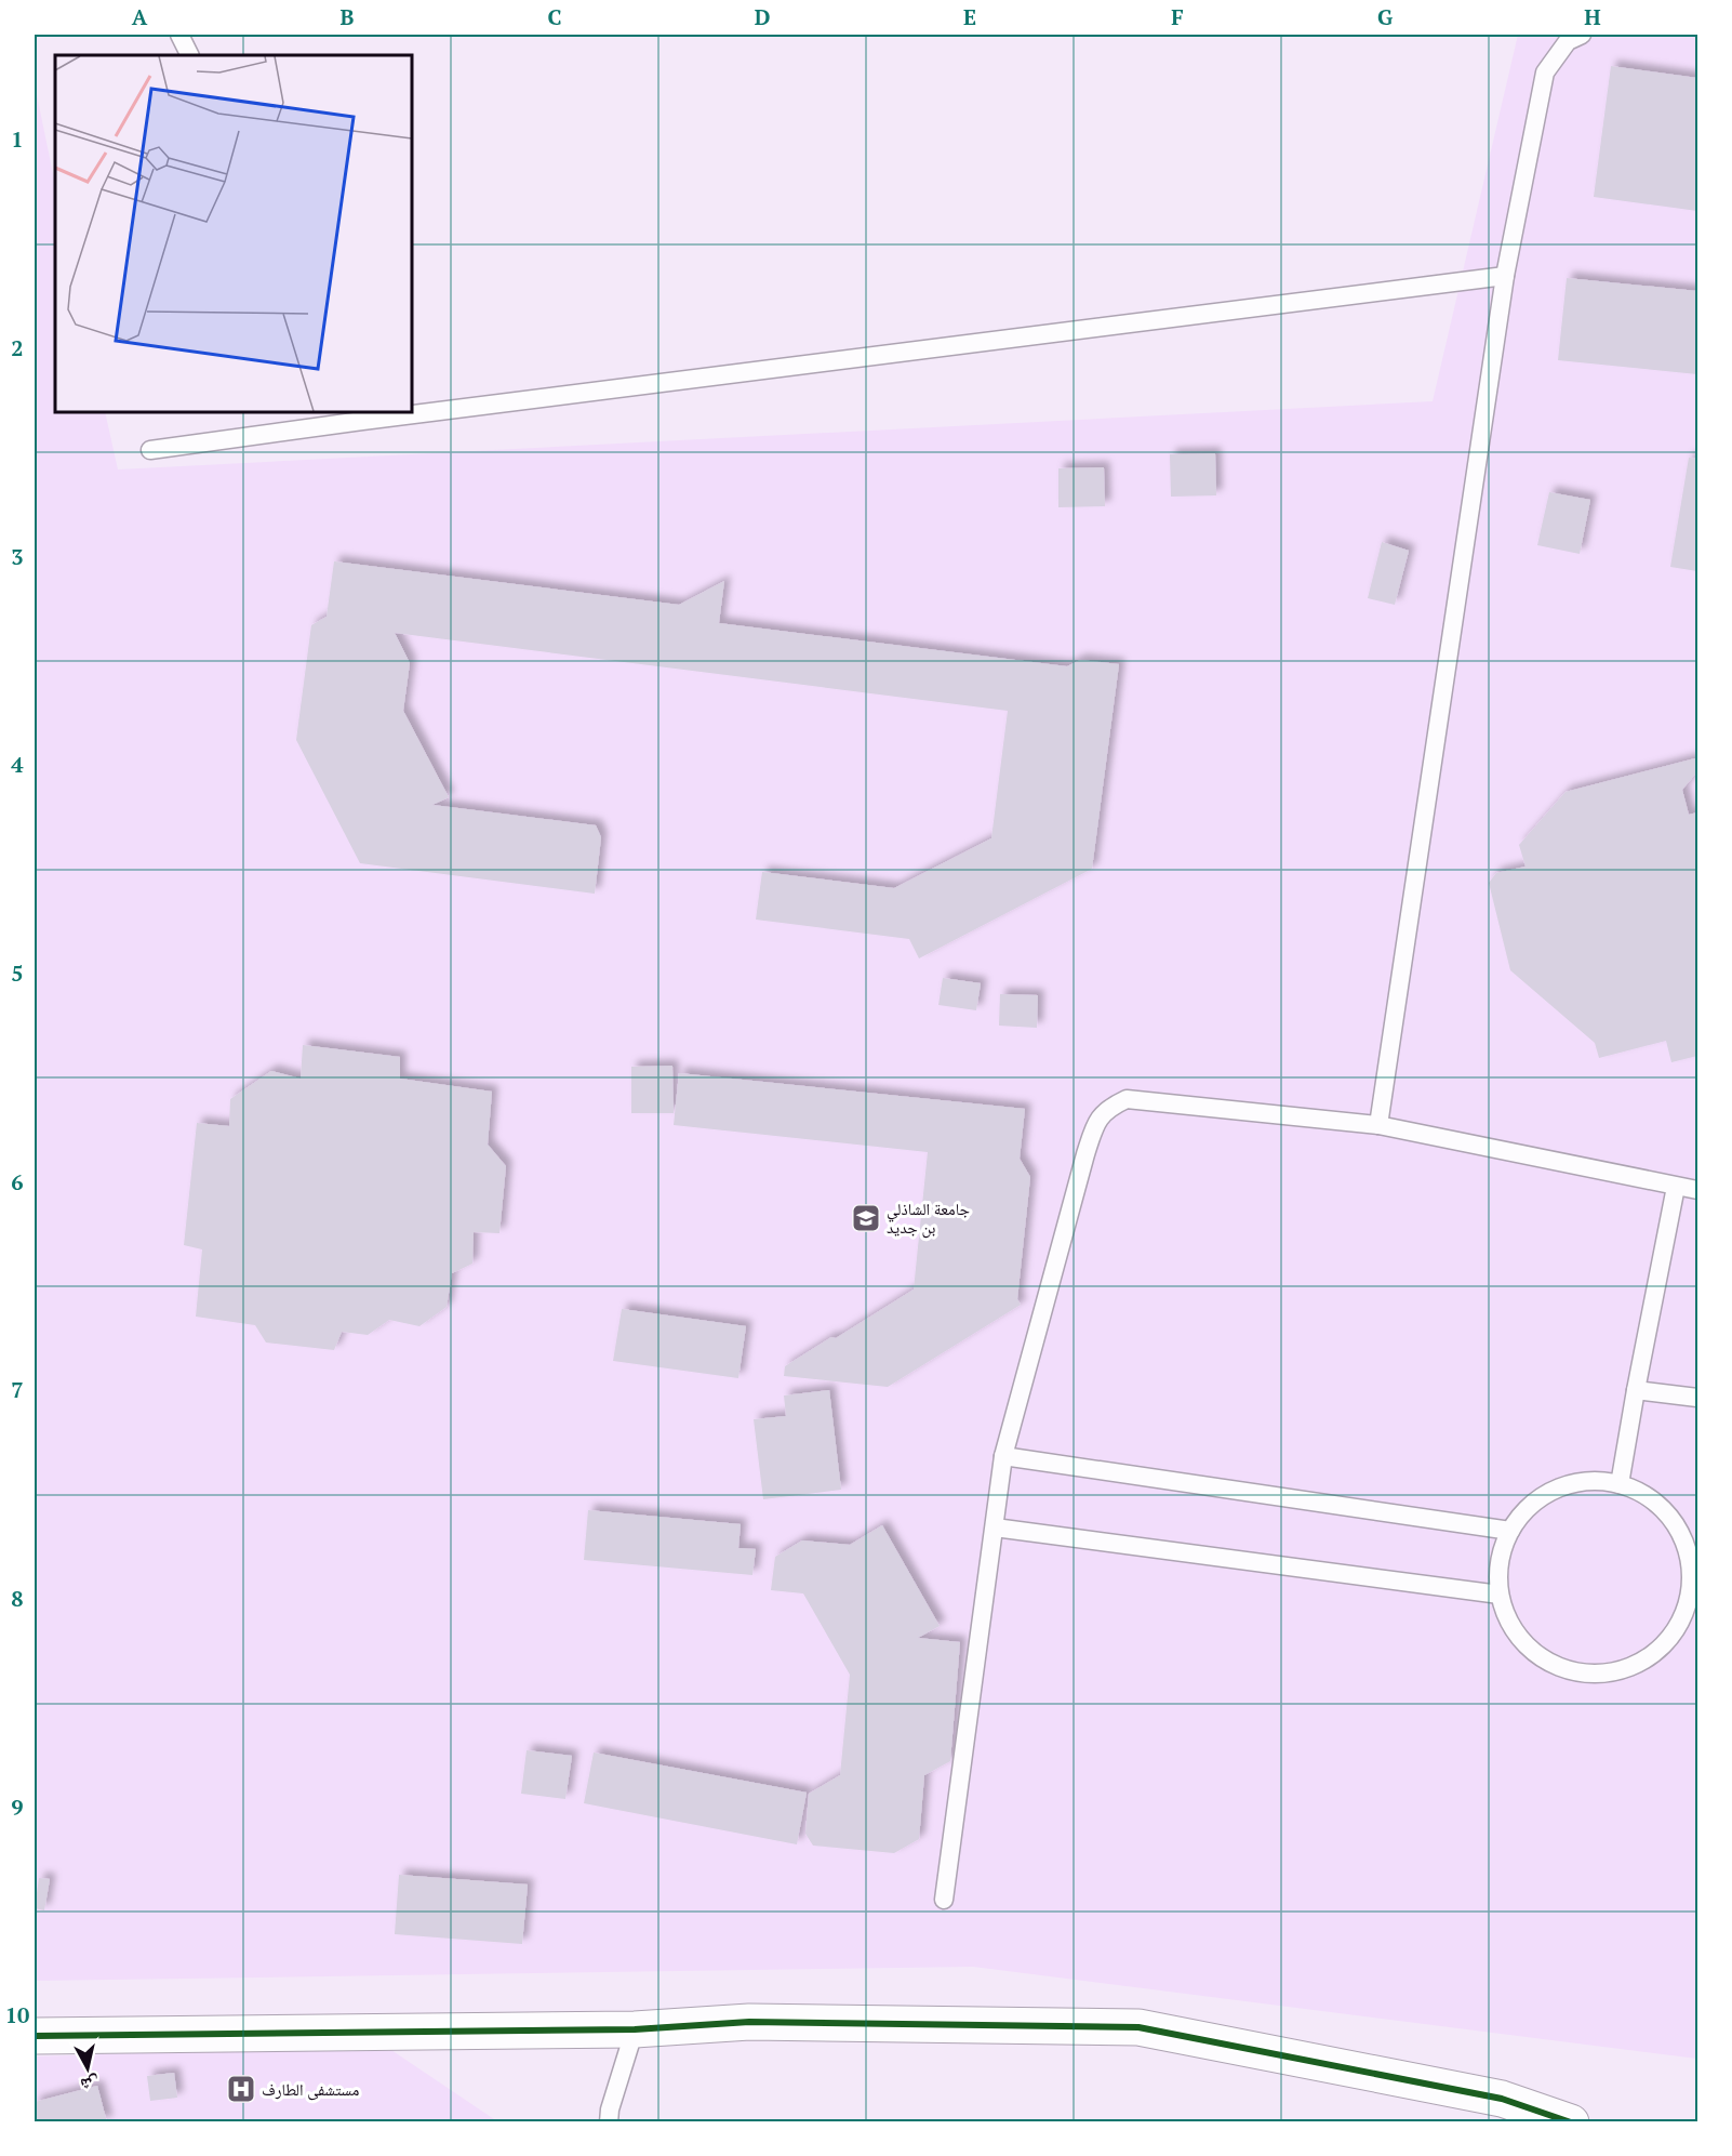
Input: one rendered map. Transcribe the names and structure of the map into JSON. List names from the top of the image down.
{
  "places": {
    "school or university": ["جامعة الشاذلي بن جديد"],
    "hospital": ["مستشفى الطارف"]
  },
  "north": "bottom",
  "grid": {
    "columns": [
      "A",
      "B",
      "C",
      "D",
      "E",
      "F",
      "G",
      "H"
    ],
    "rows": [
      "1",
      "2",
      "3",
      "4",
      "5",
      "6",
      "7",
      "8",
      "9",
      "10"
    ]
  }
}
